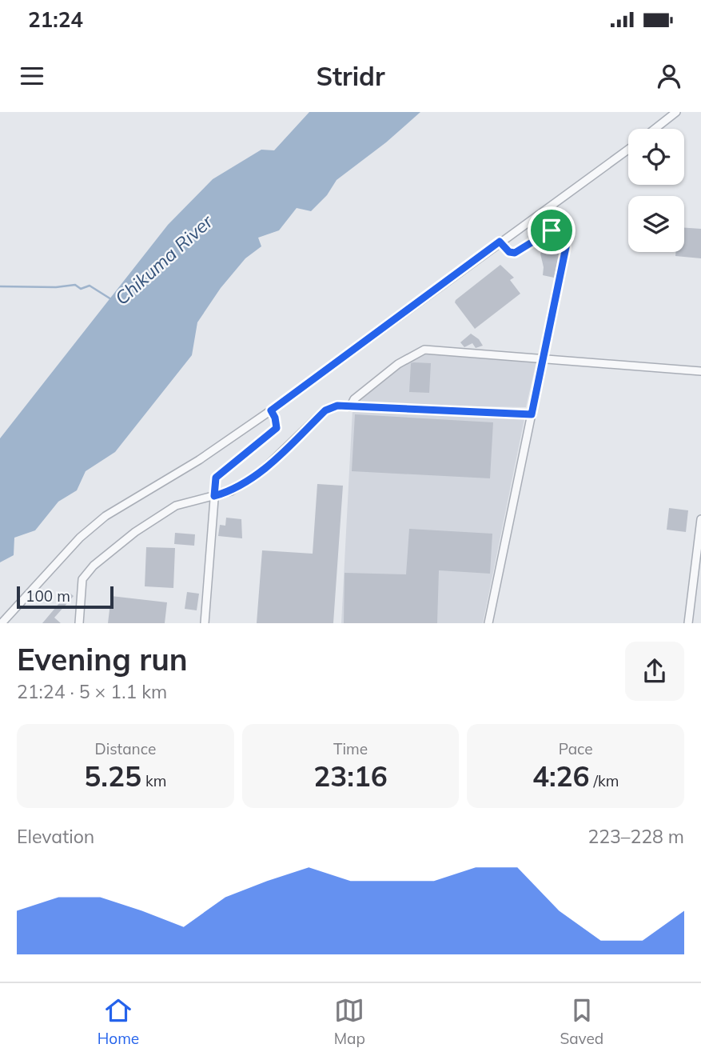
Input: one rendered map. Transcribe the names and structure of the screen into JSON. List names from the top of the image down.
{
  "water": ["Chikuma River"],
  "scale_bar": "100 m",
  "page": {
    "status": "21:24",
    "header": "Stridr",
    "scale": "100 m",
    "heading": ["Evening run", "21:24 · 5 × 1.1 km"],
    "stats": [
      ["Distance", "5.25 km"],
      ["Time", "23:16"],
      ["Pace", "4:26 /km"]
    ],
    "chart": ["Elevation", "223–228 m"],
    "tabs": ["Home", "Map", "Saved"]
  }
}
